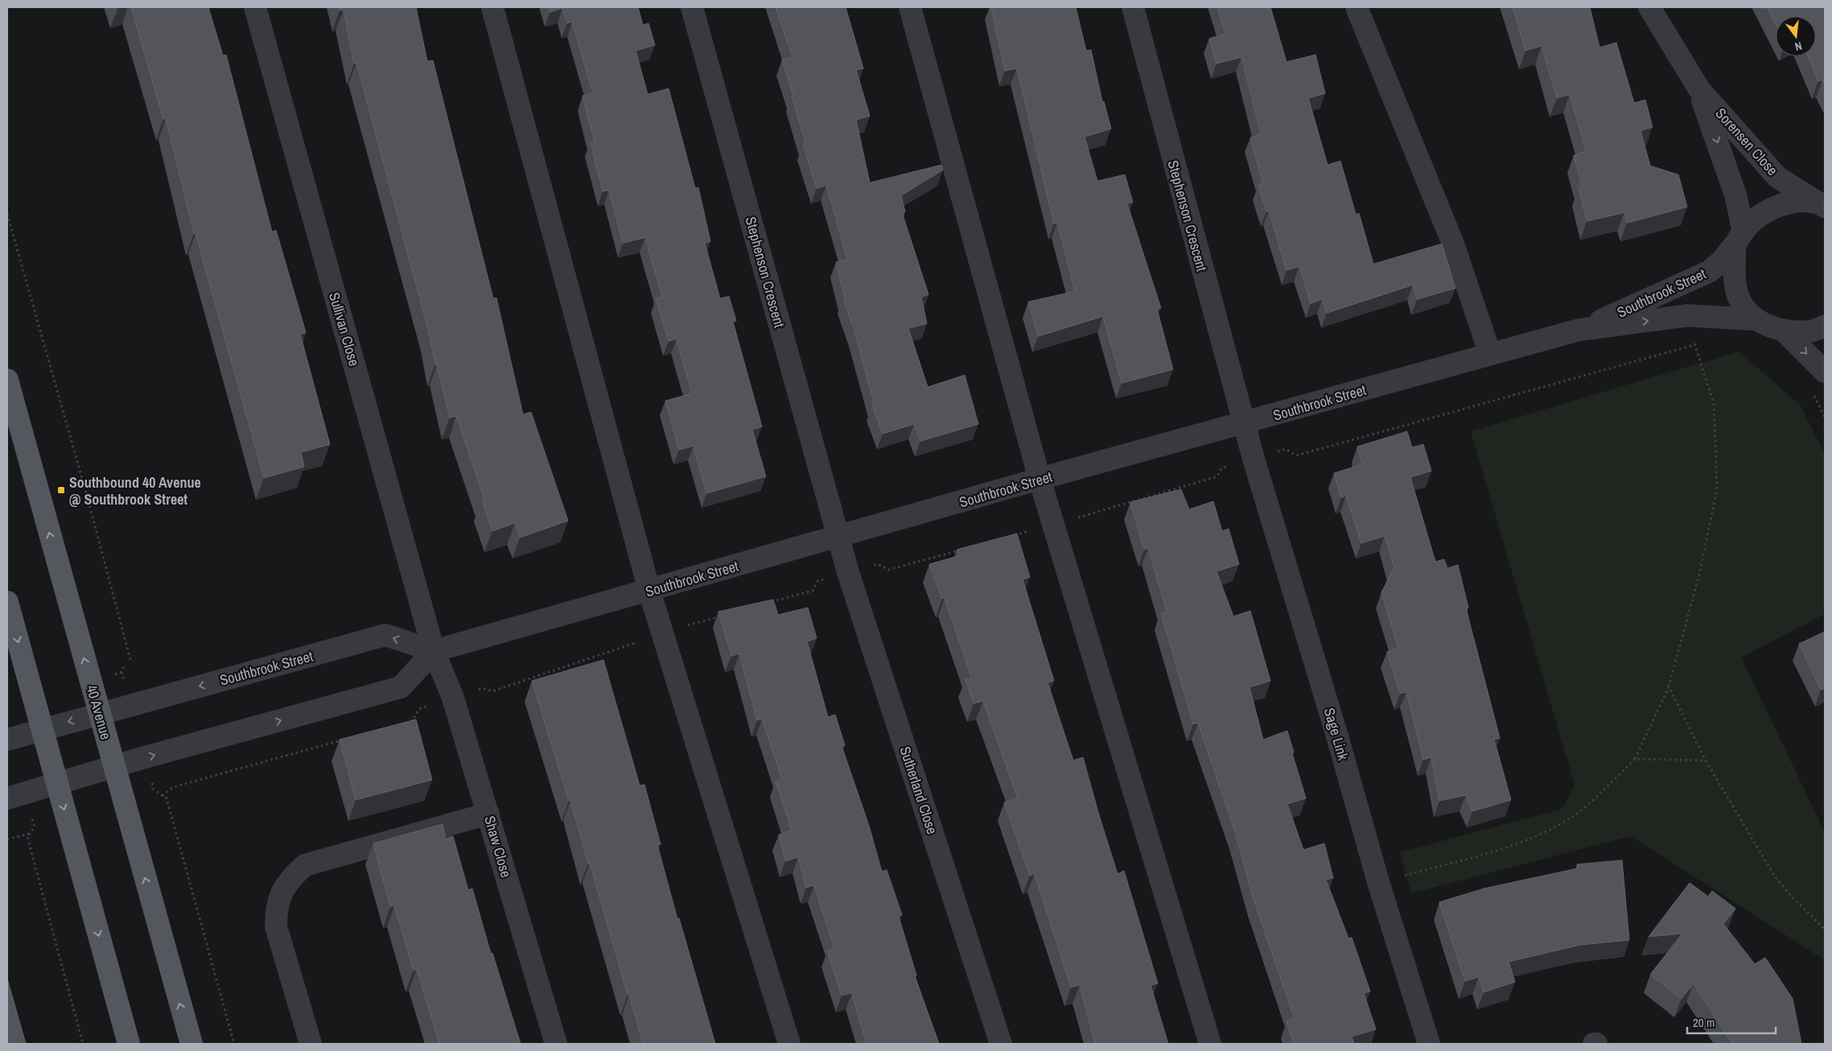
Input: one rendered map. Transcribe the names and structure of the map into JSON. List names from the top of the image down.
{
  "streets": {
    "main road": ["40 Avenue"],
    "street": [
      "Sorensen Close",
      "Stephenson Crescent",
      "Southbrook Street",
      "Sullivan Close",
      "Sage Link",
      "Sutherland Close",
      "Shaw Close"
    ]
  },
  "crossings": [
    ["Sorensen Close", "Southbrook Street"],
    ["Stephenson Crescent", "Southbrook Street"],
    ["Stephenson Crescent", "Sage Link"],
    ["Stephenson Crescent", "Sutherland Close"],
    ["Southbrook Street", "Sullivan Close"],
    ["Southbrook Street", "40 Avenue"],
    ["Southbrook Street", "Sage Link"],
    ["Southbrook Street", "Sutherland Close"],
    ["Southbrook Street", "Shaw Close"],
    ["Sullivan Close", "Shaw Close"]
  ],
  "places": {
    "transit": ["Southbound 40 Avenue @ Southbrook Street"]
  },
  "scale_bar": "20 m",
  "north": "bottom"
}
